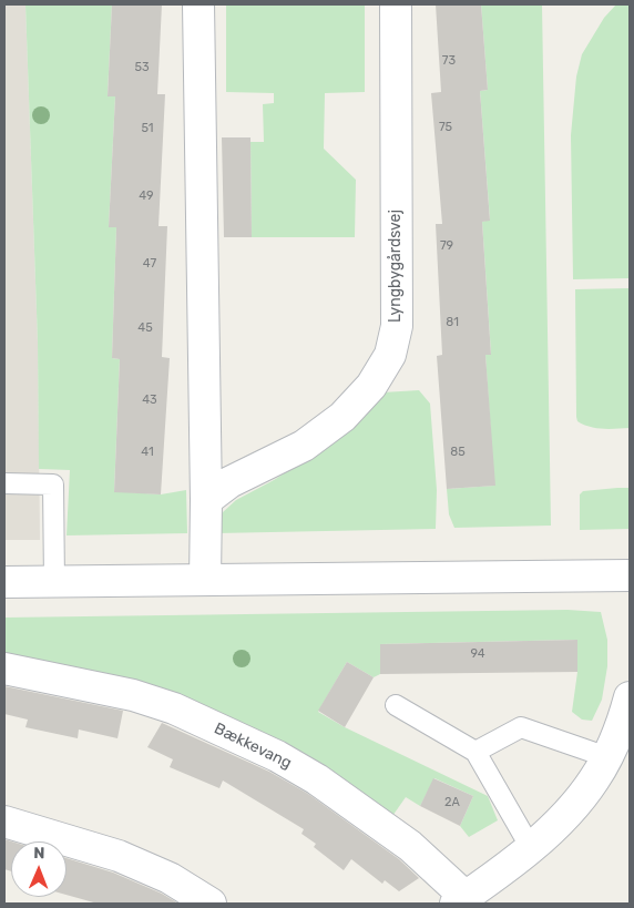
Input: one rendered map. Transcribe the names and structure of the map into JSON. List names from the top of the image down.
{
  "streets": {
    "street": ["Lyngbygårdsvej", "Bækkevang"]
  },
  "house_numbers": [
    "73",
    "53",
    "75",
    "51",
    "49",
    "79",
    "47",
    "81",
    "45",
    "43",
    "41",
    "85",
    "94",
    "2A"
  ],
  "north": "top"
}
